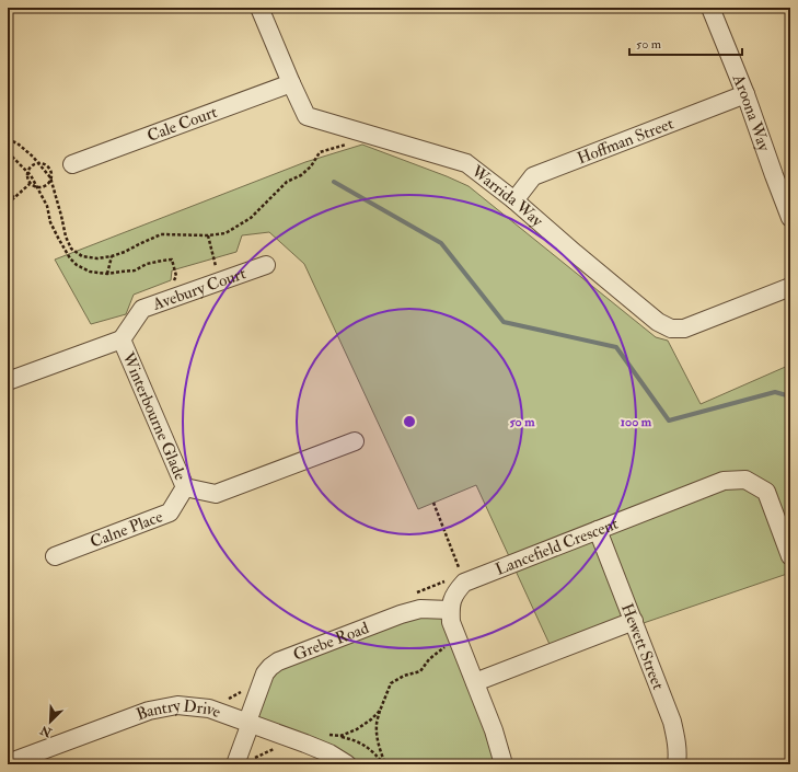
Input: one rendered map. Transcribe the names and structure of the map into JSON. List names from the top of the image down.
{
  "streets": {
    "street": [
      "Aroona Way",
      "Cale Court",
      "Hoffman Street",
      "Warrida Way",
      "Avebury Court",
      "Winterbourne Glade",
      "Calne Place",
      "Lancefield Crescent",
      "Grebe Road",
      "Hewett Street",
      "Bantry Drive"
    ]
  },
  "crossings": [
    ["Aroona Way", "Hoffman Street"],
    ["Cale Court", "Warrida Way"],
    ["Hoffman Street", "Warrida Way"],
    ["Avebury Court", "Winterbourne Glade"],
    ["Winterbourne Glade", "Calne Place"],
    ["Lancefield Crescent", "Grebe Road"],
    ["Lancefield Crescent", "Hewett Street"],
    ["Grebe Road", "Bantry Drive"]
  ],
  "scale_bar": "50 m",
  "north": "bottom left",
  "rings": ["50 m", "100 m"]
}
